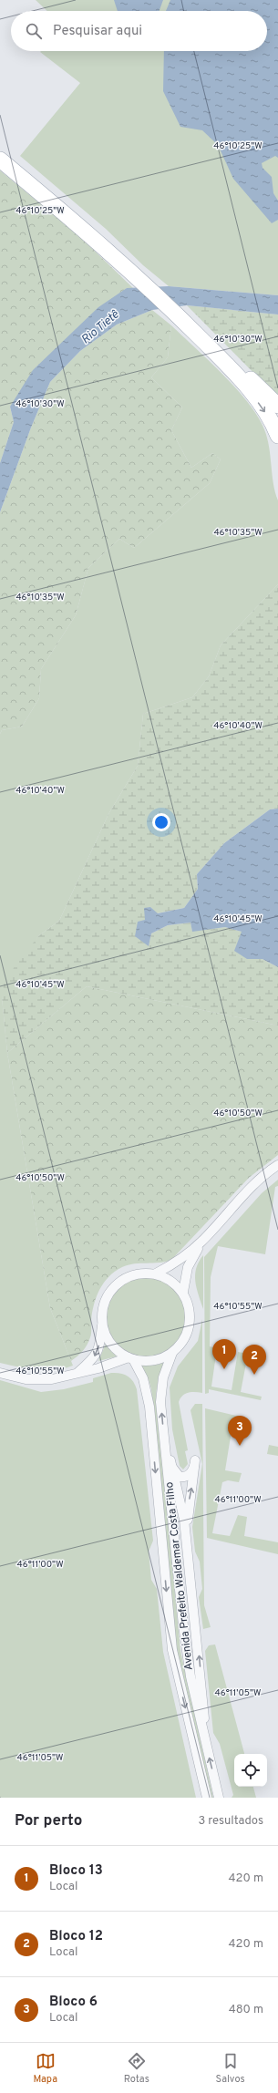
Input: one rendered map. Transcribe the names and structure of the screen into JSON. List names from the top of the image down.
{
  "streets": {
    "street": ["Avenida Prefeito Waldemar Costa Filho"]
  },
  "water": ["Rio Tietê"],
  "page": {
    "search": "Pesquisar aqui",
    "pins": ["1", "2", "3"],
    "heading": ["Por perto", "3 resultados"],
    "list": [
      {
        "mark": "1",
        "name": "Bloco 13",
        "note": "Local",
        "value": "420 m"
      },
      {
        "mark": "2",
        "name": "Bloco 12",
        "note": "Local",
        "value": "420 m"
      },
      {
        "mark": "3",
        "name": "Bloco 6",
        "note": "Local",
        "value": "480 m"
      }
    ],
    "nav": ["Mapa", "Rotas", "Salvos"]
  },
  "coordinates": [
    "46°10'25\"W",
    "46°10'30\"W",
    "46°10'35\"W",
    "46°10'40\"W",
    "46°10'45\"W",
    "46°10'50\"W",
    "46°10'55\"W",
    "46°11'00\"W",
    "46°11'05\"W"
  ]
}
